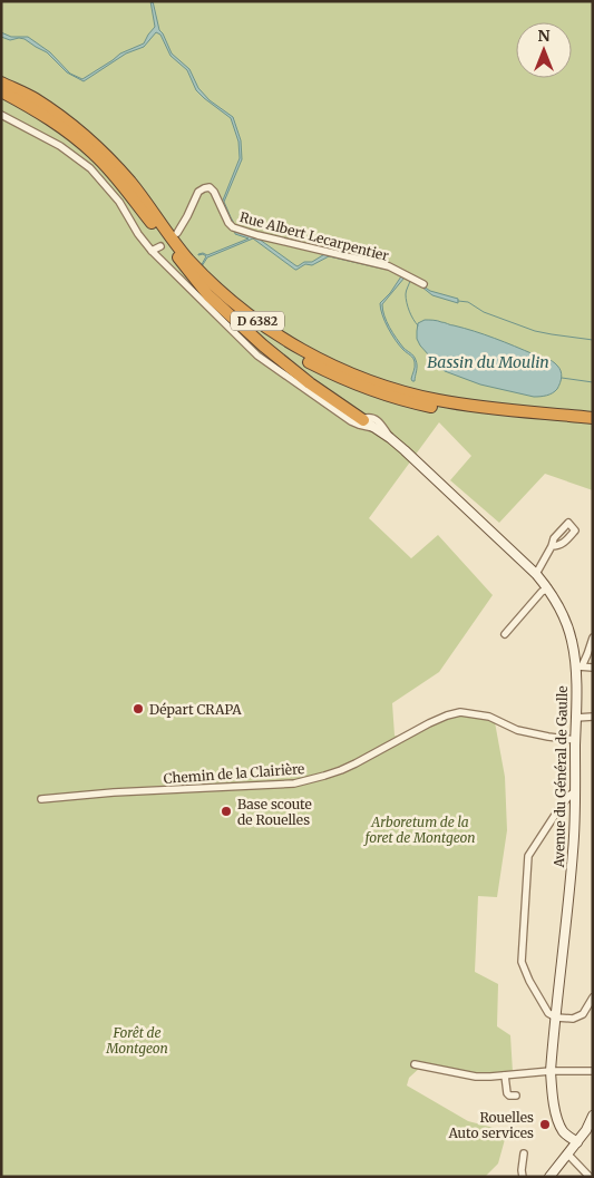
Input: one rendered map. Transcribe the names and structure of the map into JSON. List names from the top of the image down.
{
  "streets": {
    "highway": ["D 6382"],
    "street": ["Rue Albert Lecarpentier", "Chemin de la Clairière", "Avenue du Général de Gaulle"]
  },
  "crossings": [
    ["Chemin de la Clairière", "Avenue du Général de Gaulle"]
  ],
  "water": ["Bassin du Moulin"],
  "parks": ["Arboretum de la foret de Montgeon", "Forêt de Montgeon"],
  "places": ["Départ CRAPA", "Base scoute de Rouelles", "Rouelles Auto services"],
  "north": "top"
}
